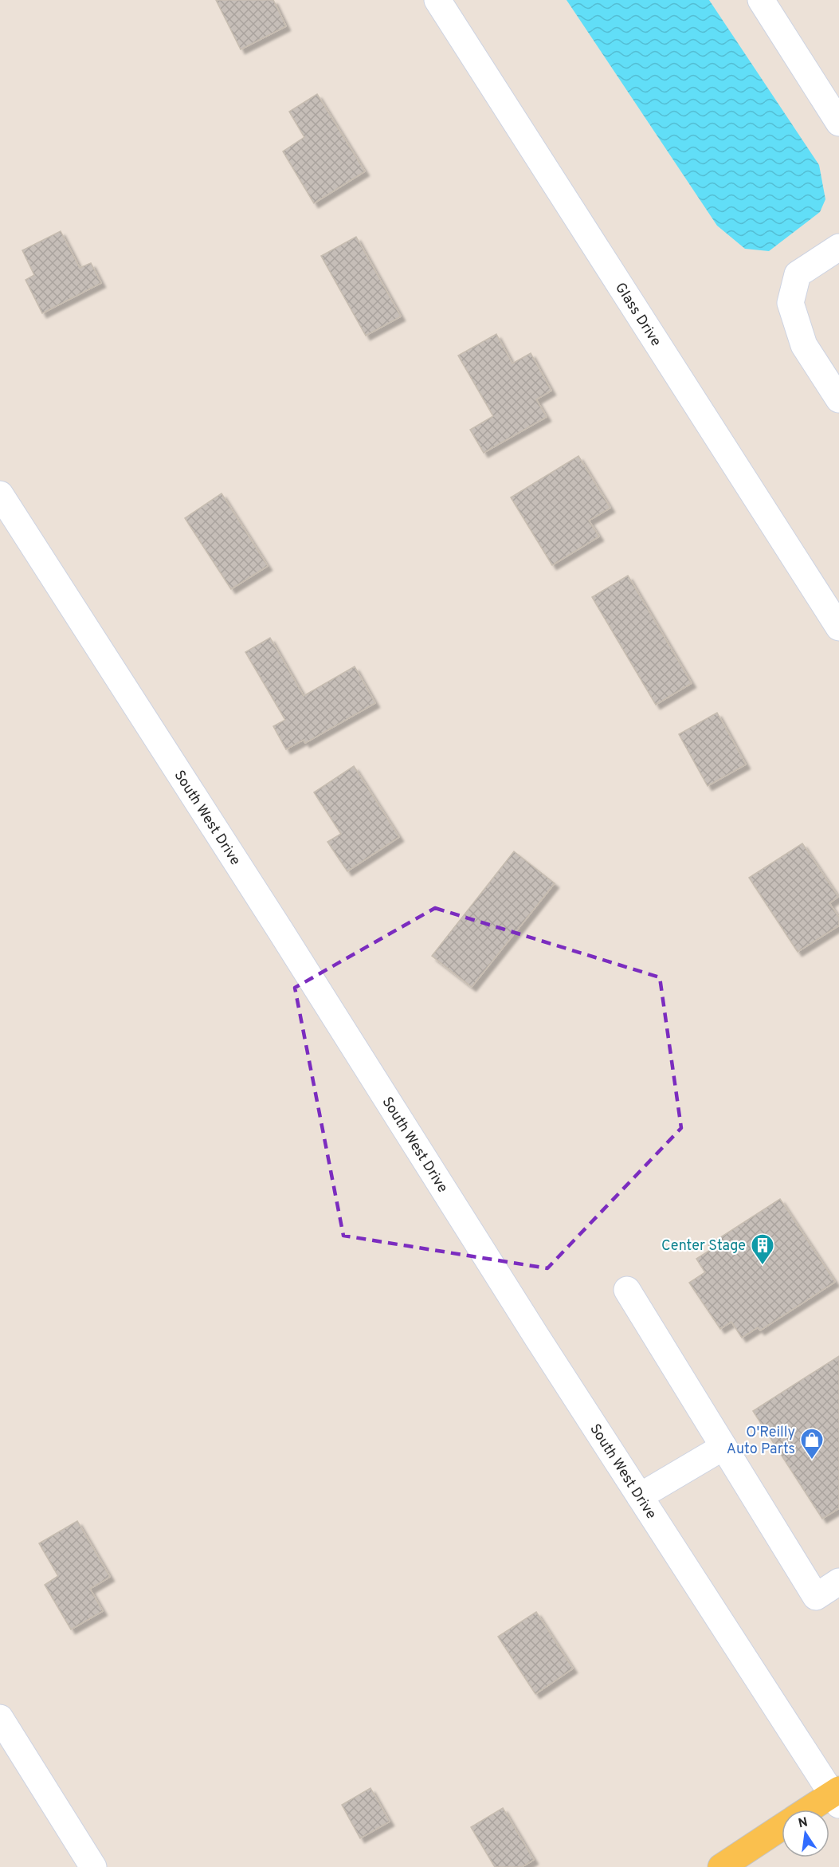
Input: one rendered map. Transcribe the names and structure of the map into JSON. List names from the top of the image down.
{
  "streets": {
    "street": ["Glass Drive", "South West Drive"]
  },
  "places": {
    "building": ["Center Stage"],
    "shop": ["O'Reilly Auto Parts"]
  },
  "north": "top"
}
